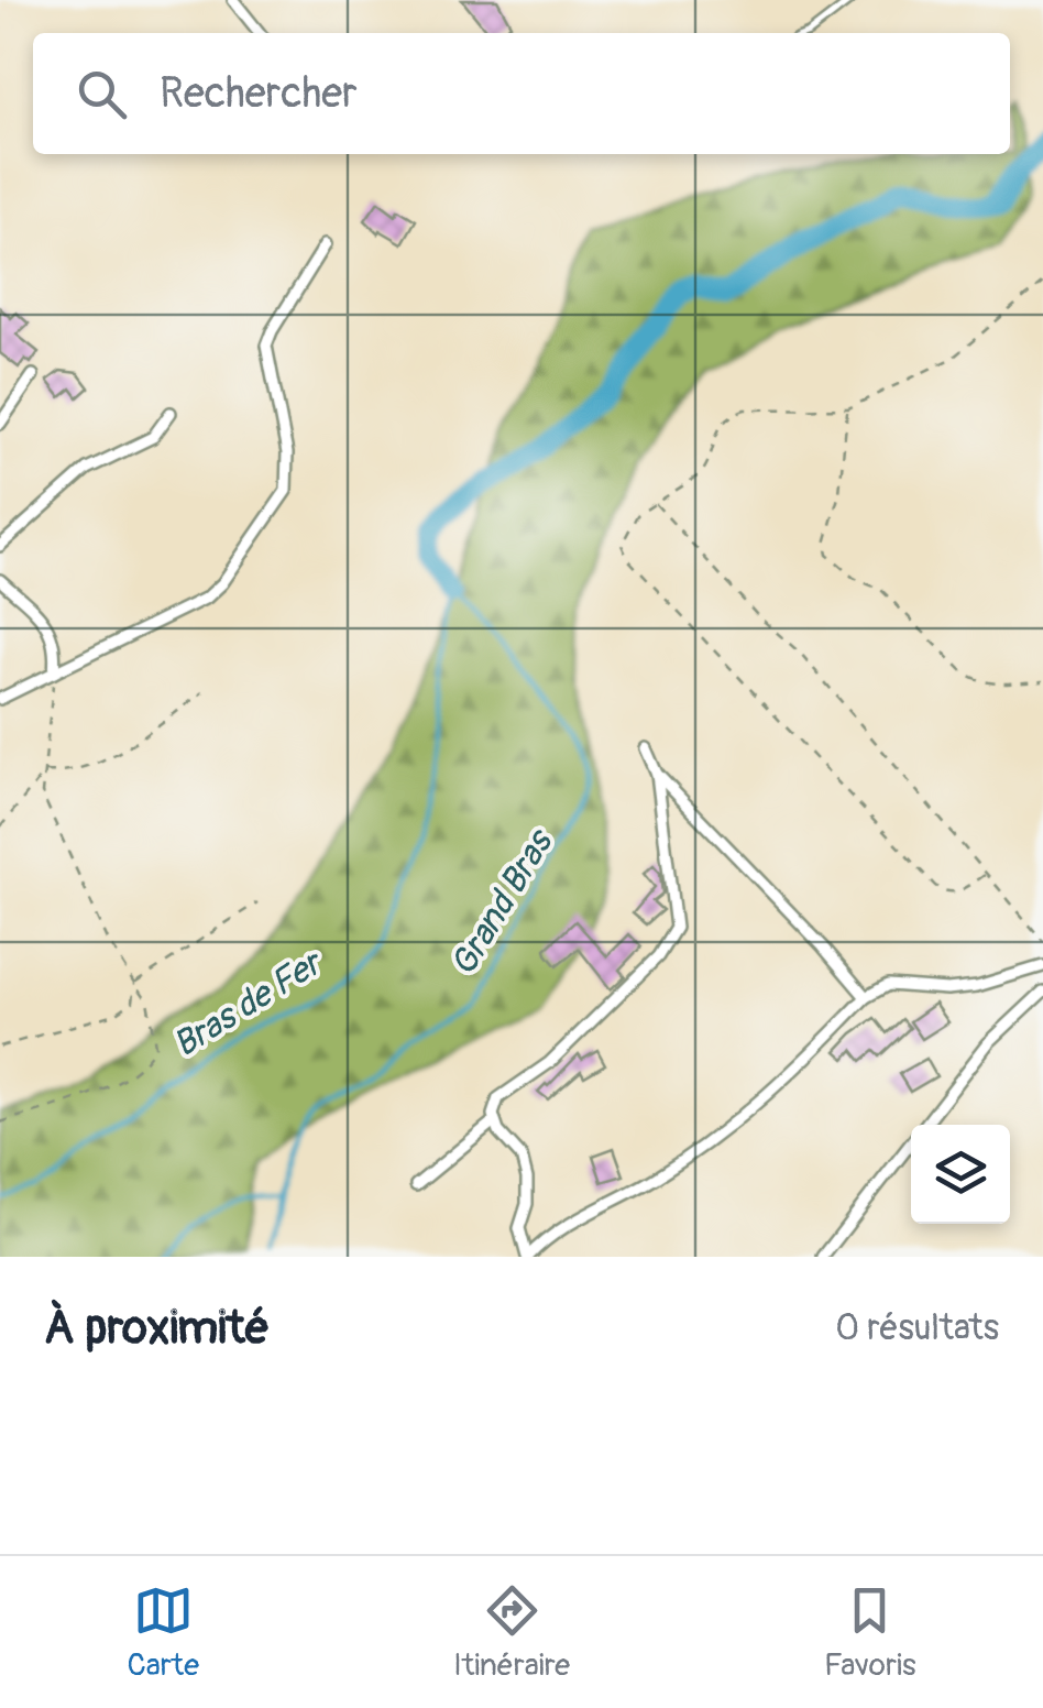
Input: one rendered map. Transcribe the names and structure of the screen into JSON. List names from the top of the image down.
{
  "water": ["Grand Bras", "Bras de Fer"],
  "page": {
    "search": "Rechercher",
    "heading": ["À proximité", "0 résultats"],
    "nav": ["Carte", "Itinéraire", "Favoris"]
  }
}
